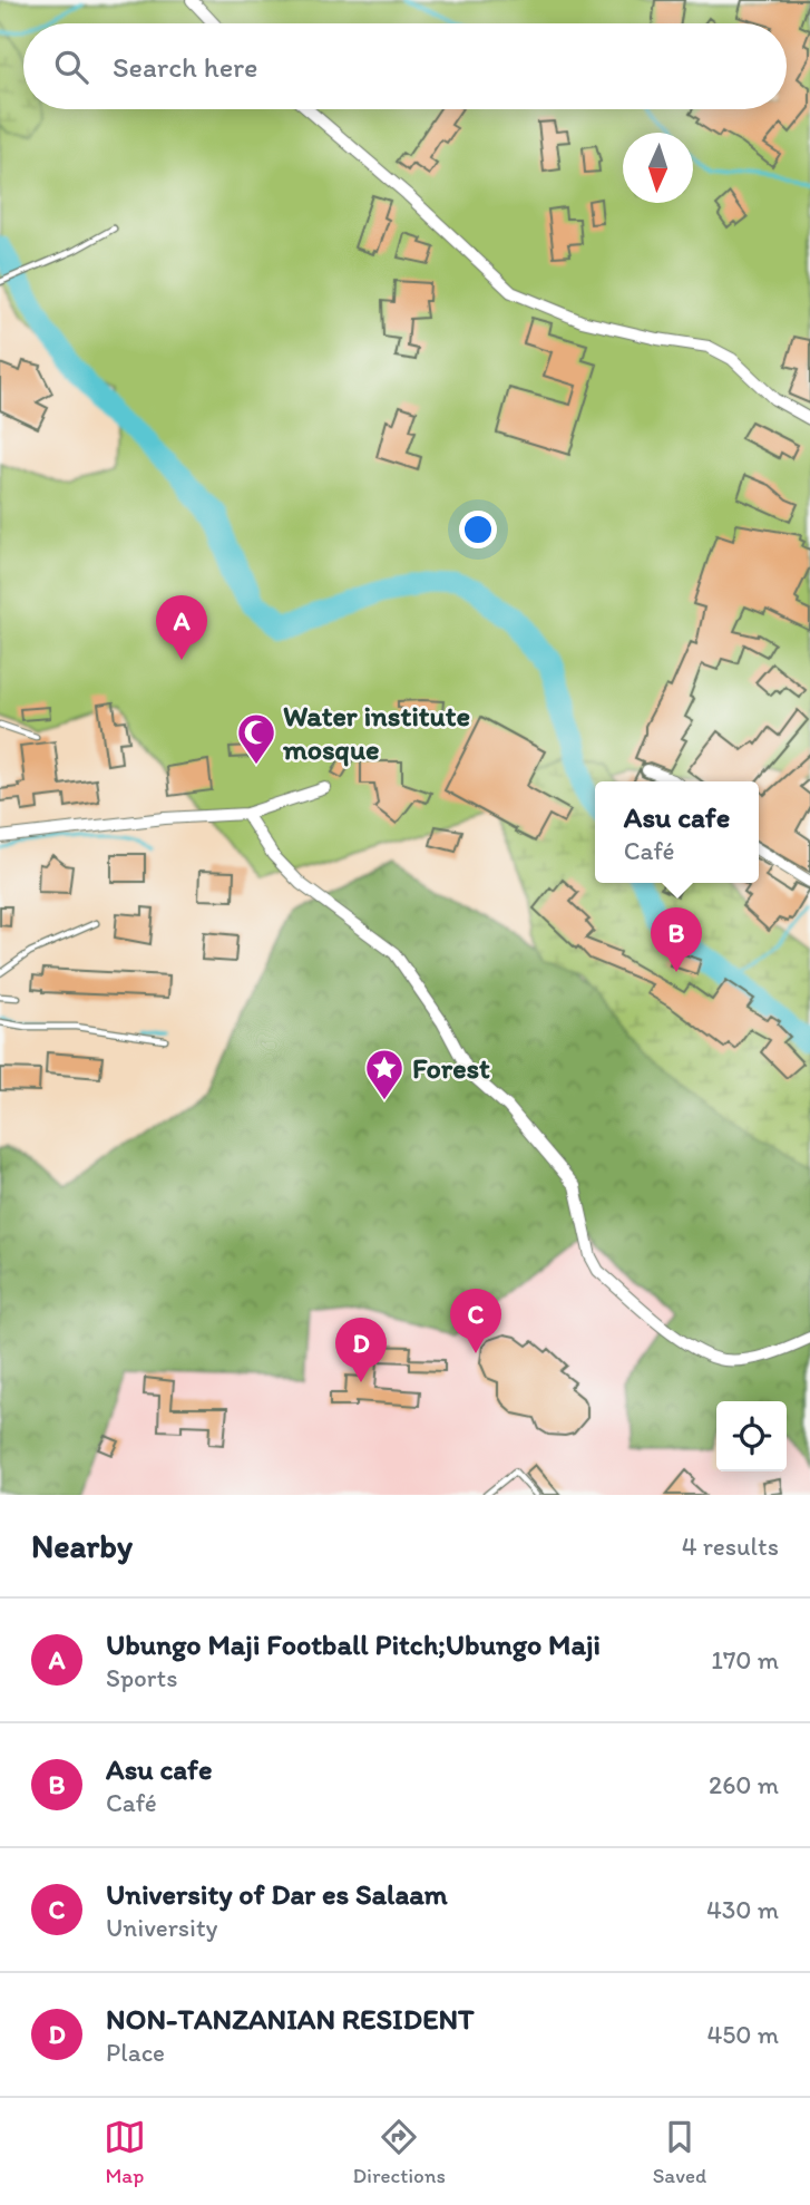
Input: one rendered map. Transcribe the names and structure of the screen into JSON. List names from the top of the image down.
{
  "places": {
    "mosque": ["Water institute mosque"],
    "place": ["Forest"]
  },
  "north": "bottom",
  "page": {
    "search": "Search here",
    "pins": [
      "A",
      "B",
      "C",
      "D"
    ],
    "popup": ["Asu cafe", "Café"],
    "heading": ["Nearby", "4 results"],
    "list": [
      {
        "mark": "A",
        "name": "Ubungo Maji Football Pitch;Ubungo Maji",
        "note": "Sports",
        "value": "170 m"
      },
      {
        "mark": "B",
        "name": "Asu cafe",
        "note": "Café",
        "value": "260 m"
      },
      {
        "mark": "C",
        "name": "University of Dar es Salaam",
        "note": "University",
        "value": "430 m"
      },
      {
        "mark": "D",
        "name": "NON-TANZANIAN RESIDENT",
        "note": "Place",
        "value": "450 m"
      }
    ],
    "nav": ["Map", "Directions", "Saved"]
  }
}
